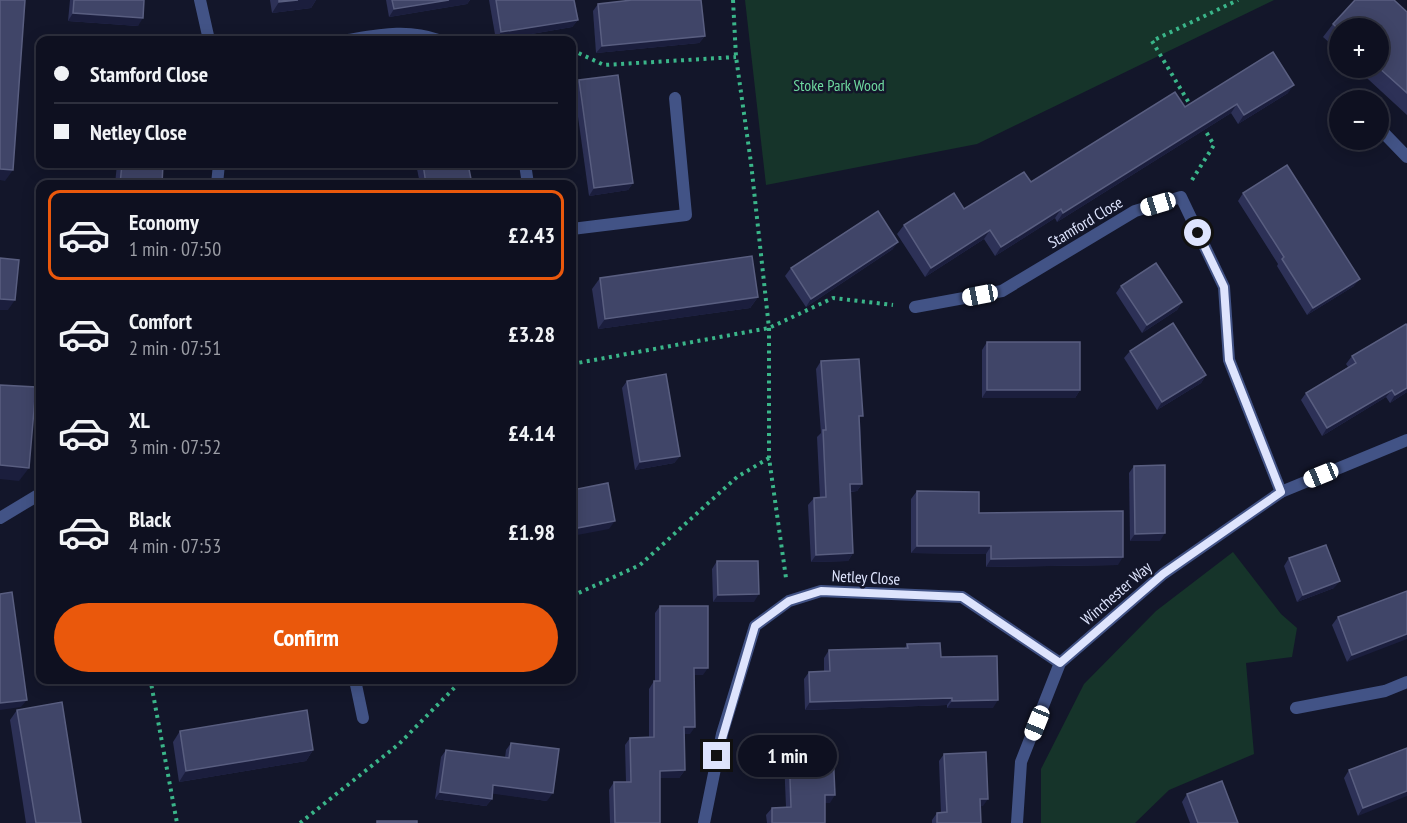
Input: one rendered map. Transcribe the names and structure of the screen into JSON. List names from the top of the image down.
{
  "streets": {
    "street": ["Stamford Close", "Netley Close", "Winchester Way"]
  },
  "crossings": [
    ["Netley Close", "Winchester Way"]
  ],
  "parks": ["Stoke Park Wood"],
  "page": {
    "map_buttons": ["+", "−"],
    "banner": ["Stamford Close", "Netley Close"],
    "list": [
      {
        "name": "Economy",
        "note": "1 min · 07:50",
        "value": "£2.43"
      },
      {
        "name": "Comfort",
        "note": "2 min · 07:51",
        "value": "£3.28"
      },
      {
        "name": "XL",
        "note": "3 min · 07:52",
        "value": "£4.14"
      },
      {
        "name": "Black",
        "note": "4 min · 07:53",
        "value": "£1.98"
      }
    ],
    "buttons": "Confirm",
    "bubble": "1 min"
  }
}
